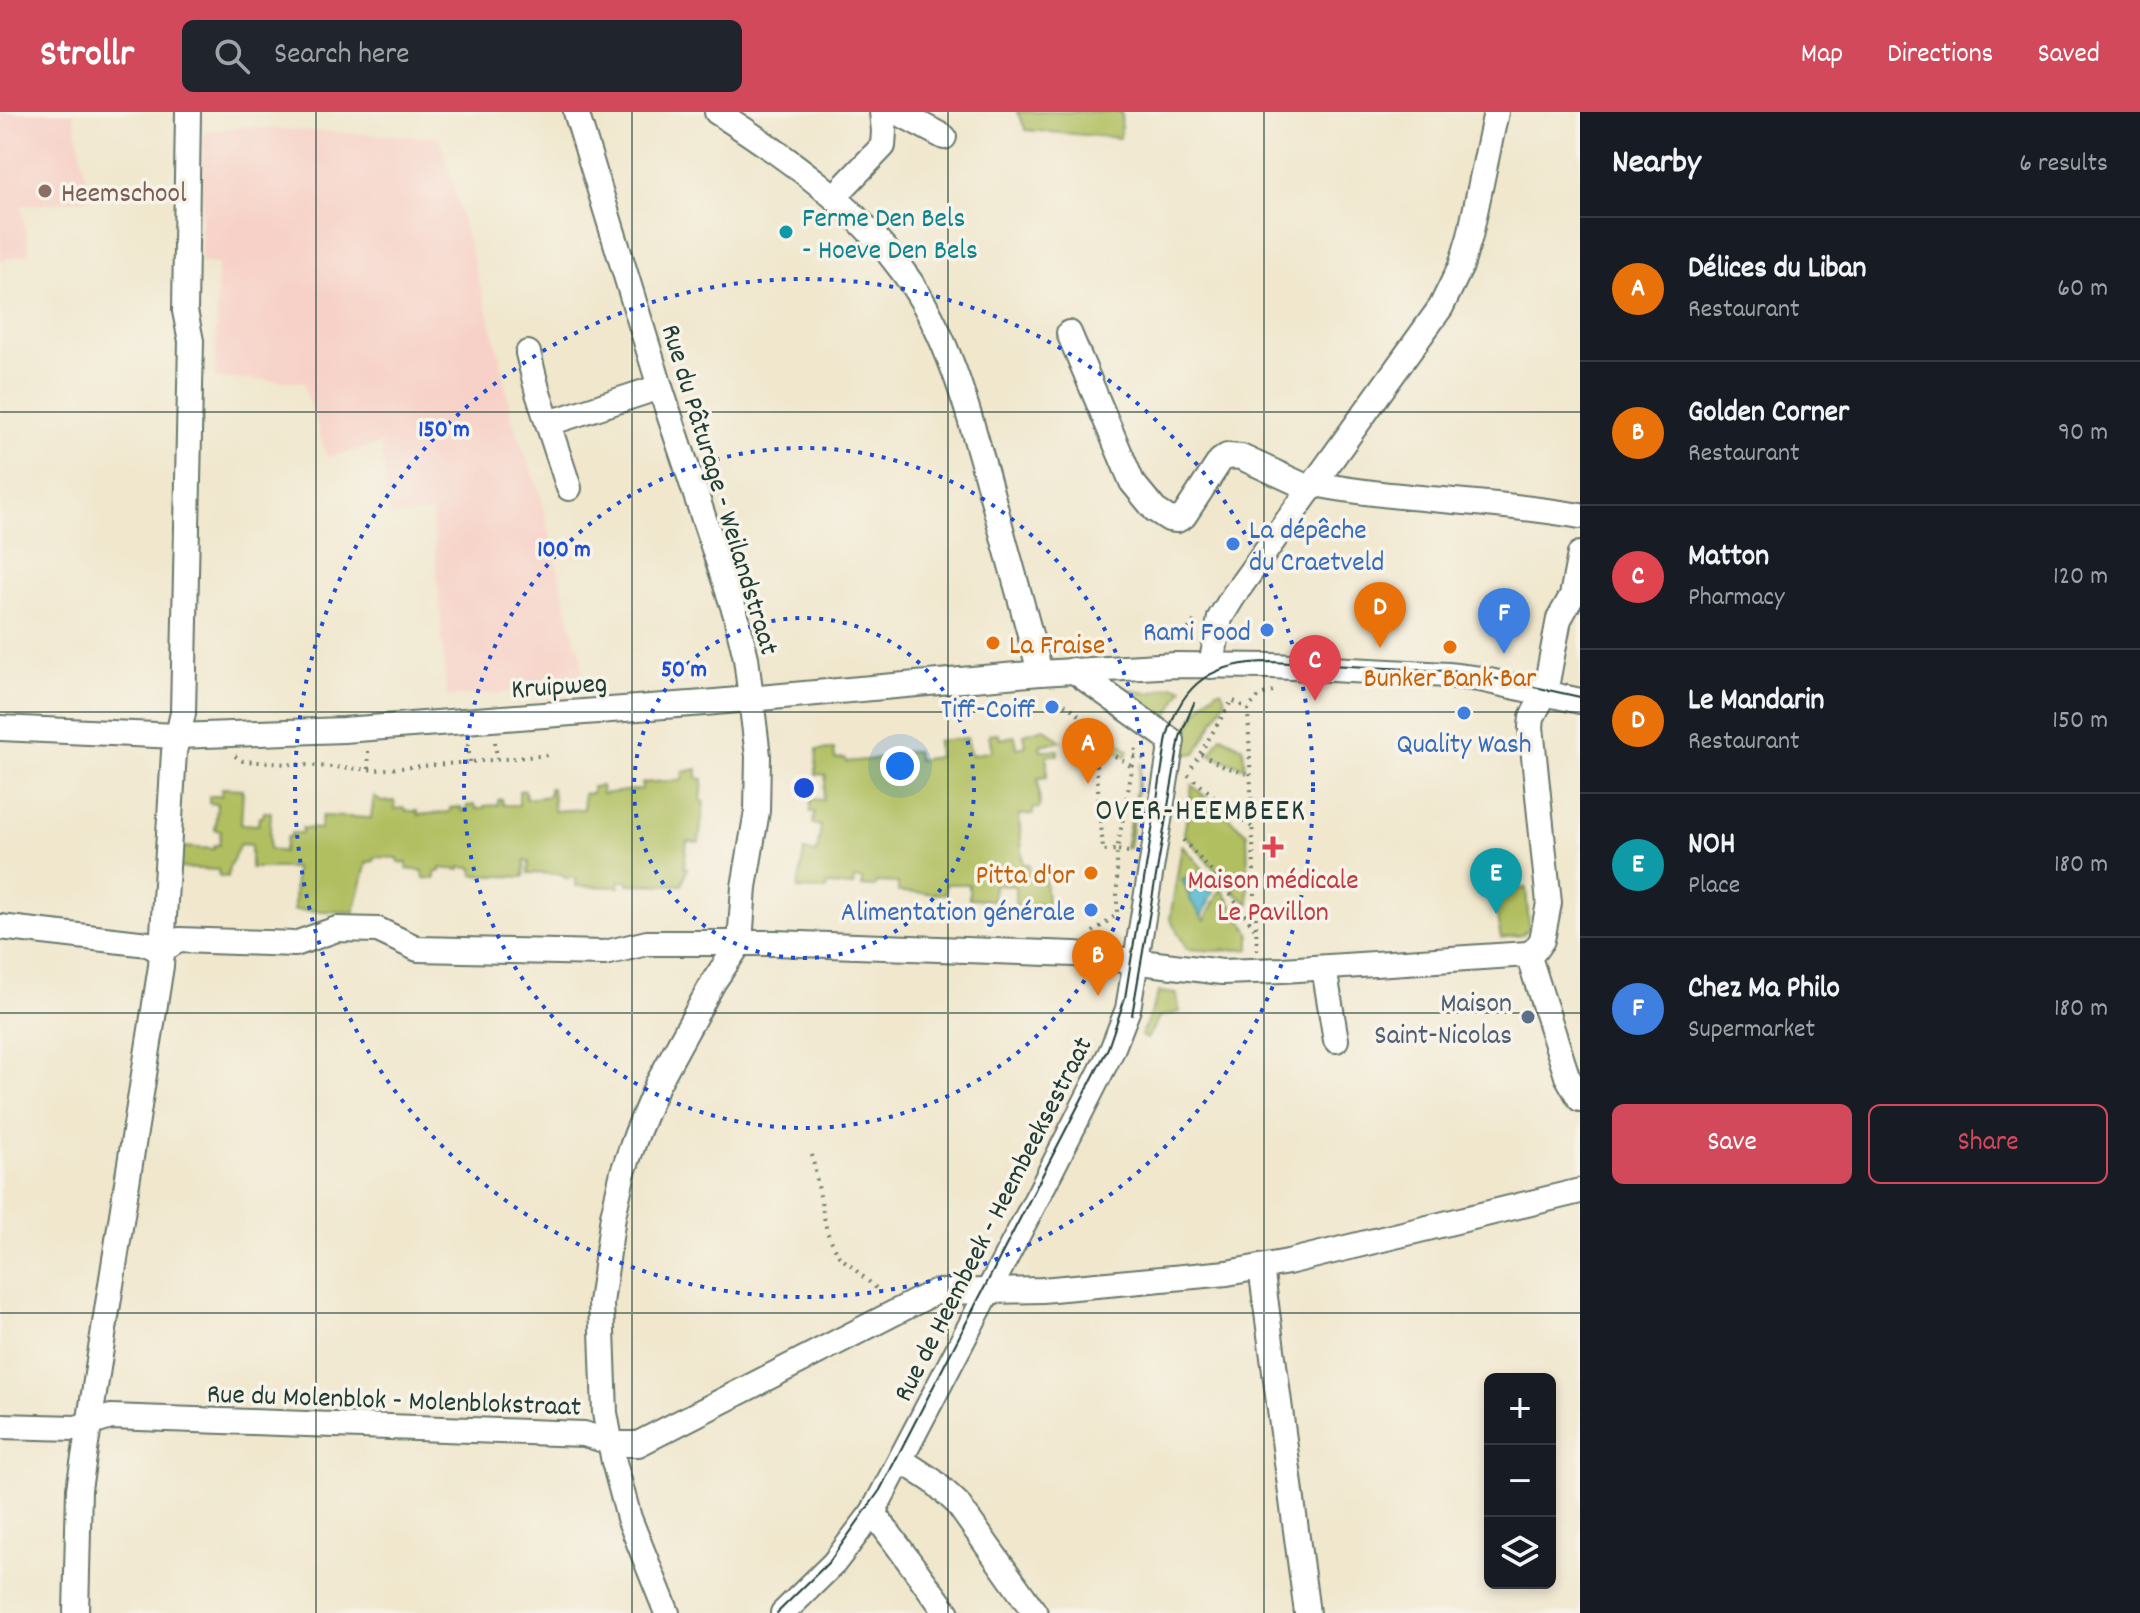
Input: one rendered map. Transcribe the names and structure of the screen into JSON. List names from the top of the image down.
{
  "streets": {
    "street": [
      "Rue du Pâturage - Weilandstraat",
      "Kruipweg",
      "Rue de Heembeek - Heembeeksestraat",
      "Rue du Molenblok - Molenblokstraat"
    ]
  },
  "crossings": [
    ["Rue du Pâturage - Weilandstraat", "Kruipweg"],
    ["Kruipweg", "Rue de Heembeek - Heembeeksestraat"],
    ["Rue de Heembeek - Heembeeksestraat", "Rue du Molenblok - Molenblokstraat"]
  ],
  "districts": ["OVER-HEEMBEEK"],
  "places": {
    "other": [
      "Heemschool",
      "Ferme Den Bels - Hoeve Den Bels",
      "La dépêche du Craetveld",
      "Rami Food",
      "La Fraise",
      "Bunker Bank Bar",
      "Tiff-Coiff",
      "Quality Wash",
      "Pitta d'or",
      "Alimentation générale",
      "Maison Saint-Nicolas"
    ],
    "health": ["Maison médicale Le Pavillon"]
  },
  "page": {
    "header": "Strollr",
    "search": "Search here",
    "nav": ["Map", "Directions", "Saved"],
    "heading": ["Nearby", "6 results"],
    "list": [
      {
        "mark": "A",
        "name": "Délices du Liban",
        "note": "Restaurant",
        "value": "60 m"
      },
      {
        "mark": "B",
        "name": "Golden Corner",
        "note": "Restaurant",
        "value": "90 m"
      },
      {
        "mark": "C",
        "name": "Matton",
        "note": "Pharmacy",
        "value": "120 m"
      },
      {
        "mark": "D",
        "name": "Le Mandarin",
        "note": "Restaurant",
        "value": "150 m"
      },
      {
        "mark": "E",
        "name": "NOH",
        "note": "Place",
        "value": "180 m"
      },
      {
        "mark": "F",
        "name": "Chez Ma Philo",
        "note": "Supermarket",
        "value": "180 m"
      }
    ],
    "pins": [
      "D",
      "F",
      "C",
      "A",
      "E",
      "B"
    ],
    "buttons": ["Save", "Share"],
    "map_buttons": ["+", "−"]
  },
  "rings": ["150 m", "100 m", "50 m"]
}
